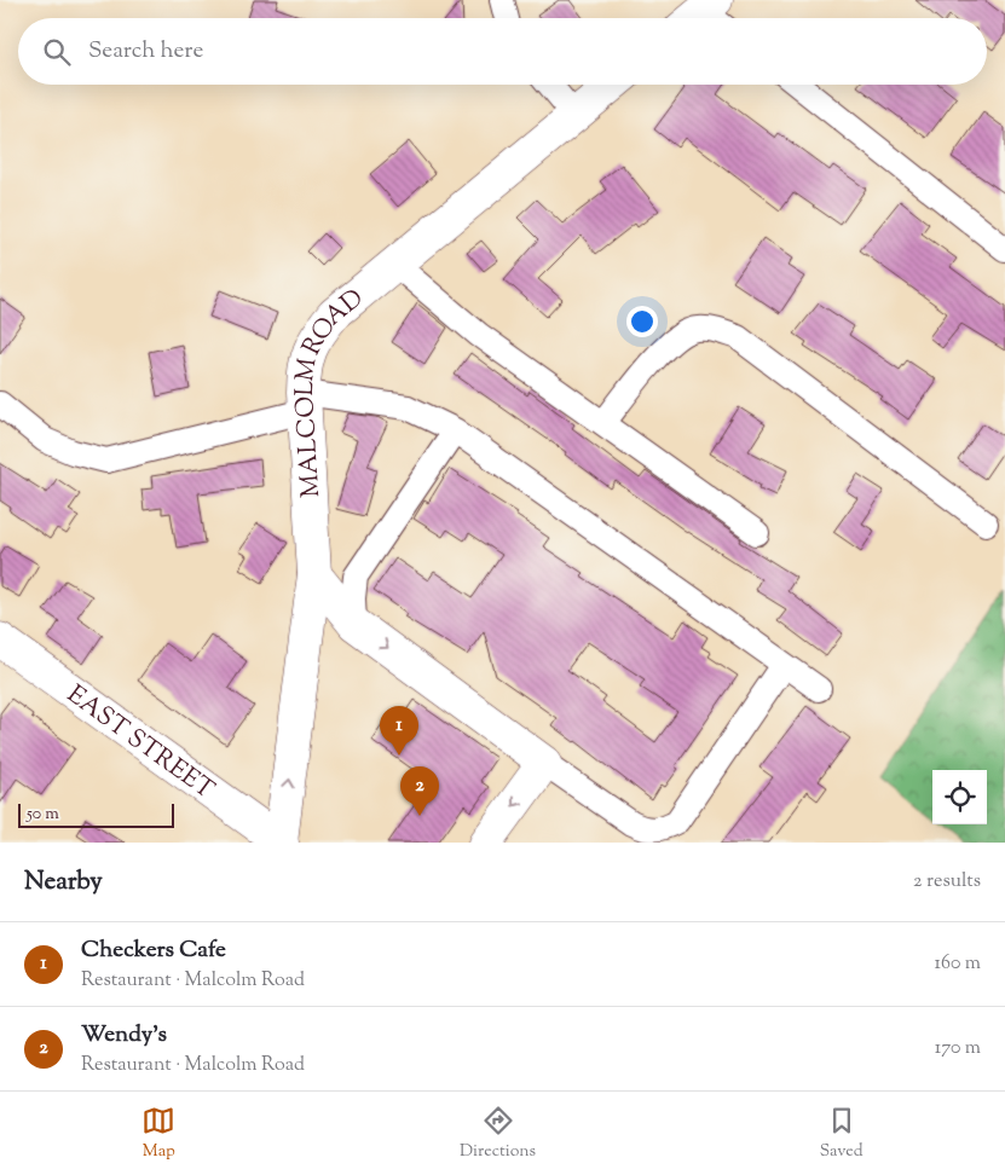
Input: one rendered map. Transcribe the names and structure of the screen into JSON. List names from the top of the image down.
{
  "streets": {
    "street": ["MALCOLM ROAD", "EAST STREET"]
  },
  "crossings": [
    ["MALCOLM ROAD", "EAST STREET"]
  ],
  "scale_bar": "50 m",
  "page": {
    "search": "Search here",
    "pins": ["1", "2"],
    "scale": "50 m",
    "heading": ["Nearby", "2 results"],
    "list": [
      {
        "mark": "1",
        "name": "Checkers Cafe",
        "note": "Restaurant · Malcolm Road",
        "value": "160 m"
      },
      {
        "mark": "2",
        "name": "Wendy's",
        "note": "Restaurant · Malcolm Road",
        "value": "170 m"
      }
    ],
    "nav": ["Map", "Directions", "Saved"]
  }
}
